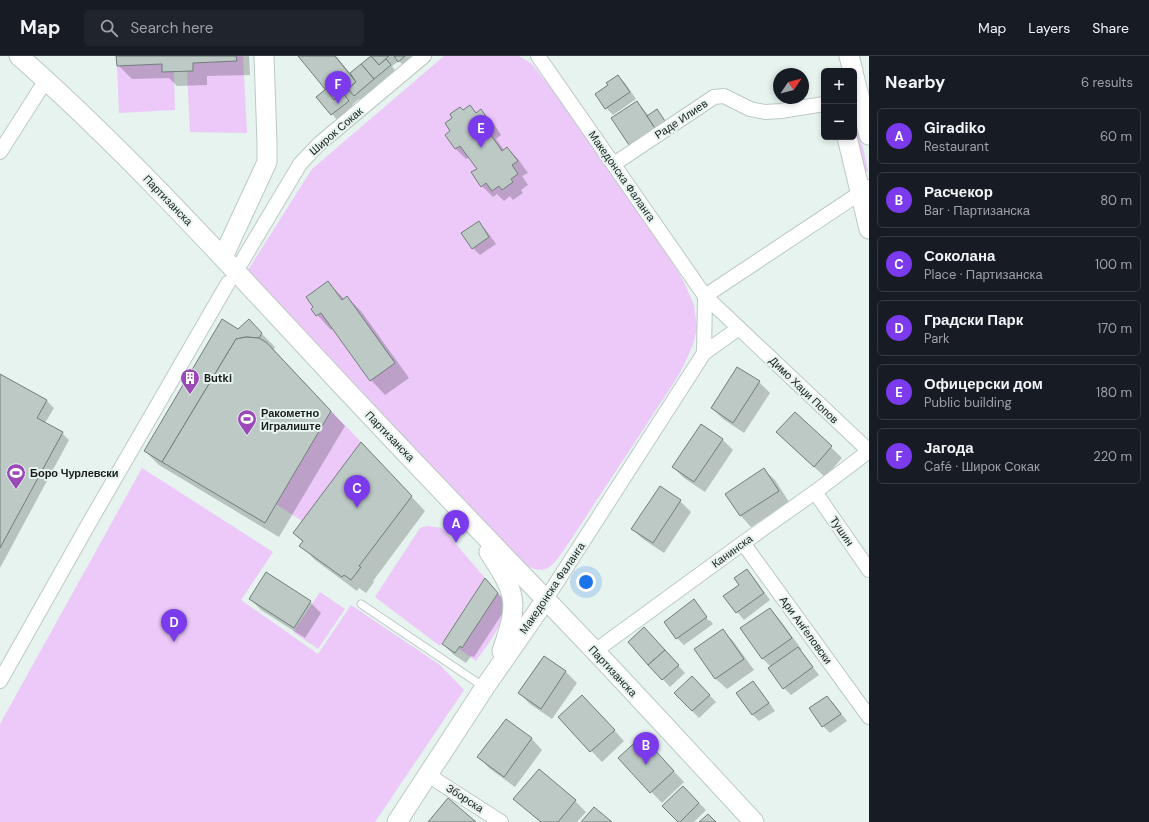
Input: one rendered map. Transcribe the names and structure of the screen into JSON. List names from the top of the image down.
{
  "streets": {
    "street": [
      "Раде Илиев",
      "Широк Сокак",
      "Македонска Фаланга",
      "Партизанска",
      "Димо Хаџи Попов",
      "Тушин",
      "Канинска",
      "Ари Анѓеловски",
      "Зборска"
    ]
  },
  "crossings": [
    ["Раде Илиев", "Македонска Фаланга"],
    ["Македонска Фаланга", "Партизанска"],
    ["Македонска Фаланга", "Димо Хаџи Попов"],
    ["Македонска Фаланга", "Зборска"],
    ["Партизанска", "Канинска"],
    ["Димо Хаџи Попов", "Канинска"],
    ["Тушин", "Канинска"],
    ["Канинска", "Ари Анѓеловски"]
  ],
  "places": {
    "building": ["Butki"],
    "sports": ["Ракометно Игралиште", "Боро Чурлевски"]
  },
  "north": "top right",
  "page": {
    "header": "Map",
    "search": "Search here",
    "nav": ["Map", "Layers", "Share"],
    "heading": ["Nearby", "6 results"],
    "map_buttons": ["+", "−"],
    "pins": [
      "F",
      "E",
      "C",
      "A",
      "D",
      "B"
    ],
    "list": [
      {
        "mark": "A",
        "name": "Giradiko",
        "note": "Restaurant",
        "value": "60 m"
      },
      {
        "mark": "B",
        "name": "Расчекор",
        "note": "Bar · Партизанска",
        "value": "80 m"
      },
      {
        "mark": "C",
        "name": "Соколана",
        "note": "Place · Партизанска",
        "value": "100 m"
      },
      {
        "mark": "D",
        "name": "Градски Парк",
        "note": "Park",
        "value": "170 m"
      },
      {
        "mark": "E",
        "name": "Офицерски дом",
        "note": "Public building",
        "value": "180 m"
      },
      {
        "mark": "F",
        "name": "Јагода",
        "note": "Café · Широк Сокак",
        "value": "220 m"
      }
    ]
  }
}
